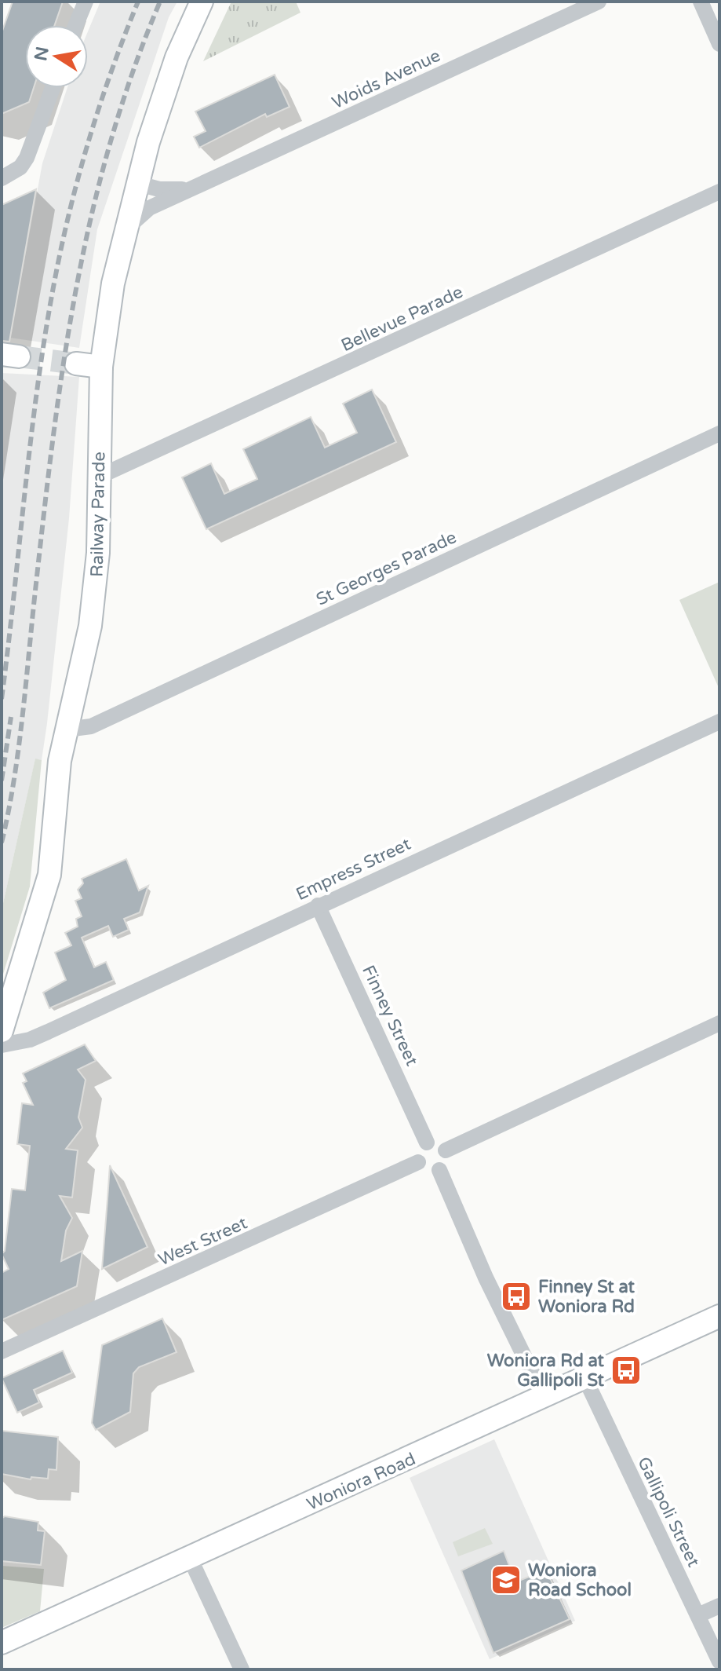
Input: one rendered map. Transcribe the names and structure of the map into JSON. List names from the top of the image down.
{
  "streets": {
    "main road": ["Railway Parade", "Woniora Road"],
    "street": [
      "Woids Avenue",
      "Bellevue Parade",
      "St Georges Parade",
      "Empress Street",
      "Finney Street",
      "West Street",
      "Gallipoli Street"
    ]
  },
  "crossings": [
    ["Woids Avenue", "Railway Parade"],
    ["Bellevue Parade", "Railway Parade"],
    ["Railway Parade", "St Georges Parade"],
    ["Empress Street", "Finney Street"],
    ["Finney Street", "West Street"],
    ["Woniora Road", "Gallipoli Street"]
  ],
  "places": {
    "bus stop": ["Finney St at Woniora Rd", "Woniora Rd at Gallipoli St"],
    "school or university": ["Woniora Road School"]
  },
  "north": "left"
}
